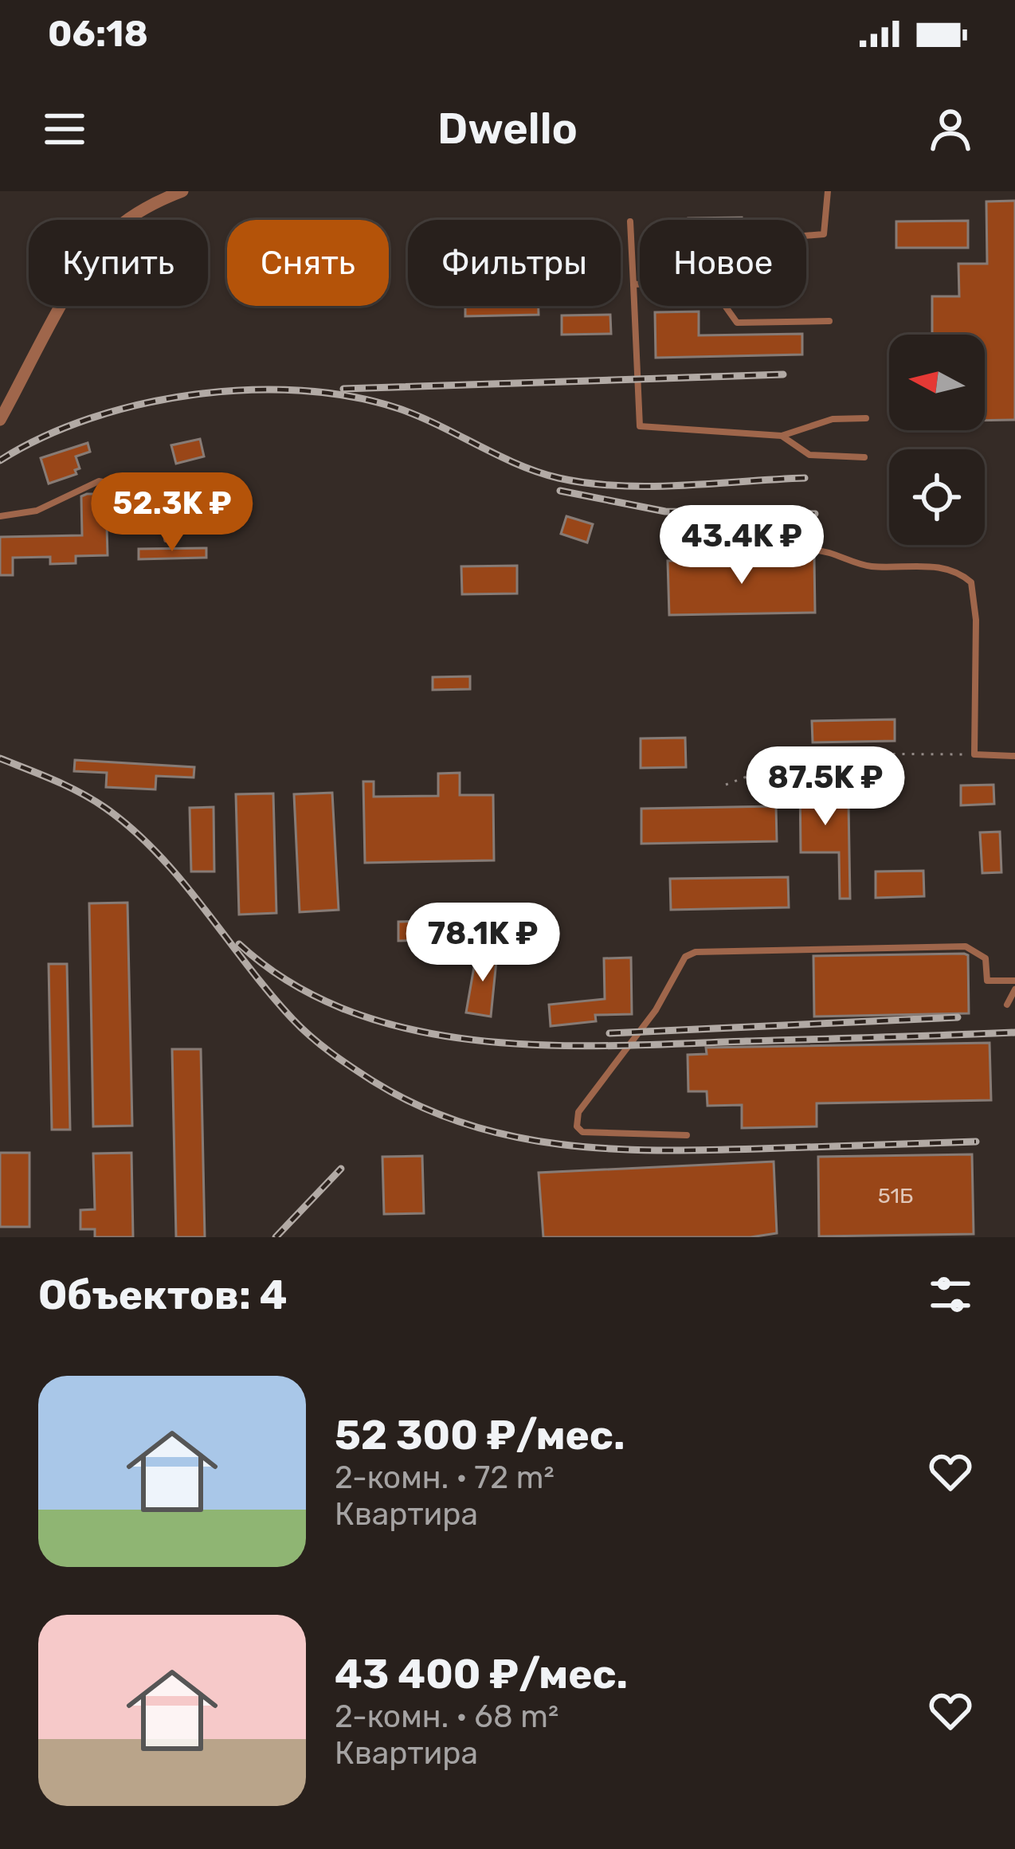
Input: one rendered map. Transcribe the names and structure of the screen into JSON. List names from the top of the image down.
{
  "house_numbers": ["51Б"],
  "north": "left",
  "page": {
    "status": "06:18",
    "header": "Dwello",
    "chip": [
      "Купить",
      "Снять",
      "Фильтры",
      "Новое"
    ],
    "price": [
      "52.3K ₽",
      "43.4K ₽",
      "87.5K ₽",
      "78.1K ₽"
    ],
    "heading": "Объектов: 4",
    "list": [
      {
        "name": "52 300 ₽/мес.",
        "note": "2-комн. · 72 m² · Квартира"
      },
      {
        "name": "43 400 ₽/мес.",
        "note": "2-комн. · 68 m² · Квартира"
      }
    ]
  }
}
